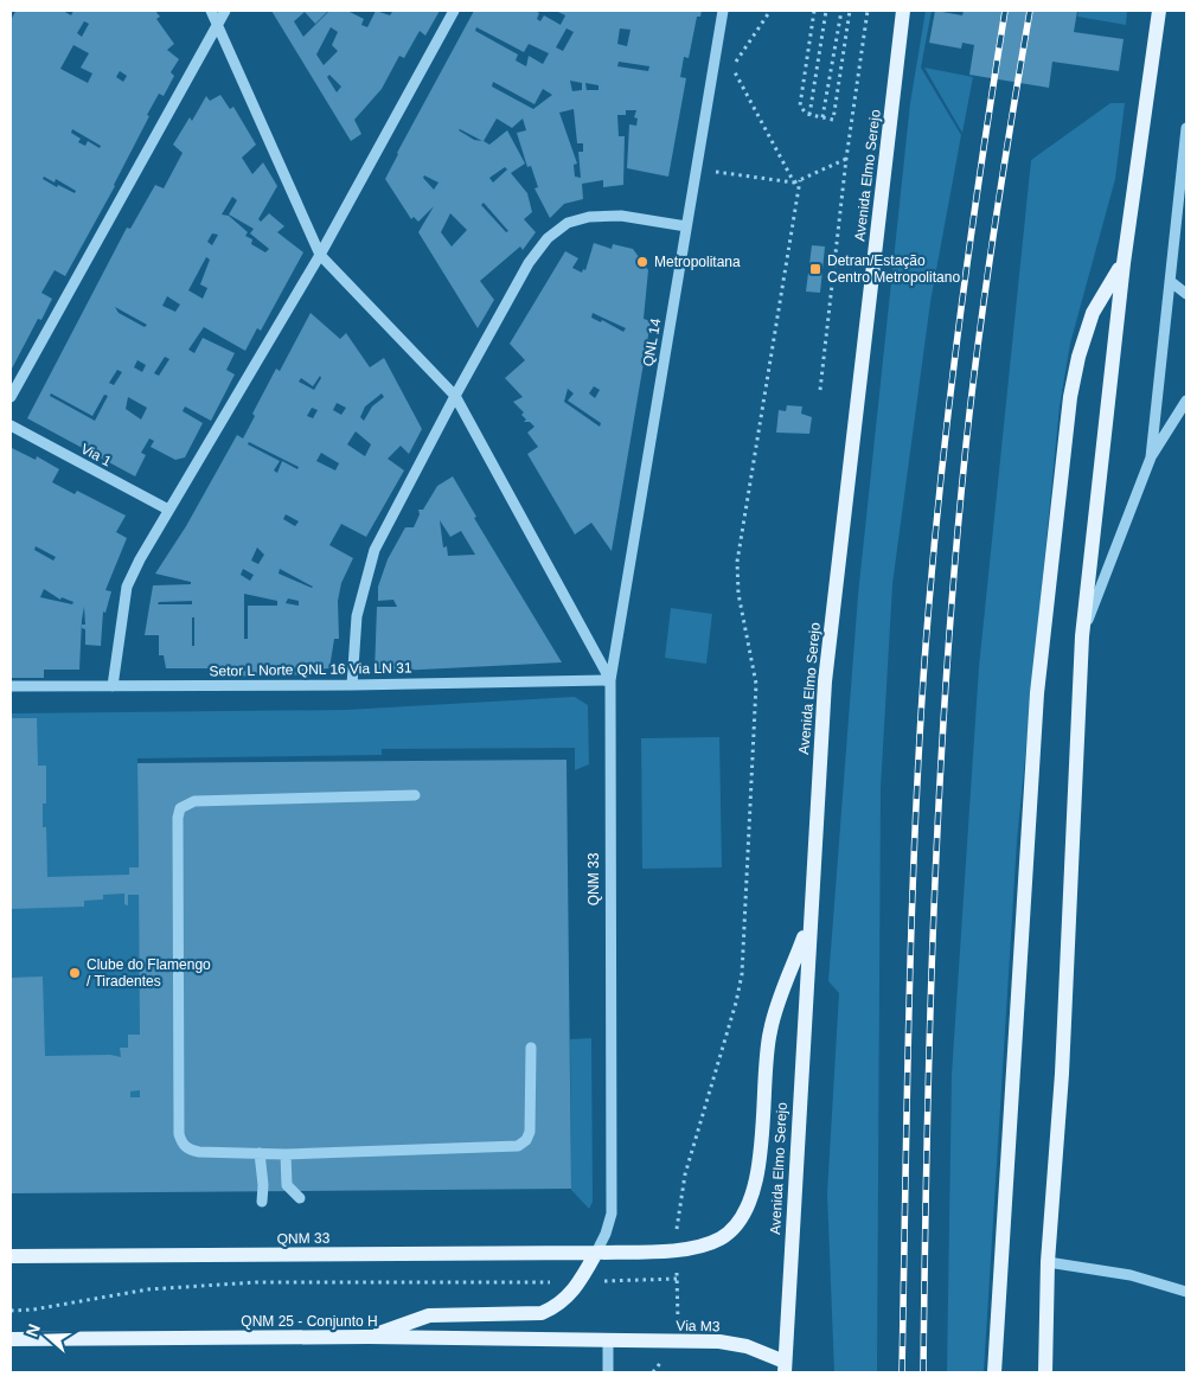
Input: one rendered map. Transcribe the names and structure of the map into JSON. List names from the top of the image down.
{
  "streets": {
    "main road": [
      "Avenida Elmo Serejo",
      "QNM 33",
      "QNM 25 - Conjunto H",
      "Via M3"
    ],
    "street": ["QNL 14", "Via 1", "Setor L Norte QNL 16 Via LN 31"]
  },
  "crossings": [
    ["Avenida Elmo Serejo", "QNM 33"],
    ["Avenida Elmo Serejo", "Via M3"],
    ["QNL 14", "Setor L Norte QNL 16 Via LN 31"],
    ["QNL 14", "QNM 33"],
    ["Setor L Norte QNL 16 Via LN 31", "QNM 33"],
    ["QNM 25 - Conjunto H", "Via M3"]
  ],
  "places": {
    "other": ["Metropolitana", "Clube do Flamengo / Tiradentes"],
    "transit": ["Detran/Estação Centro Metropolitano"]
  },
  "north": "left"
}
